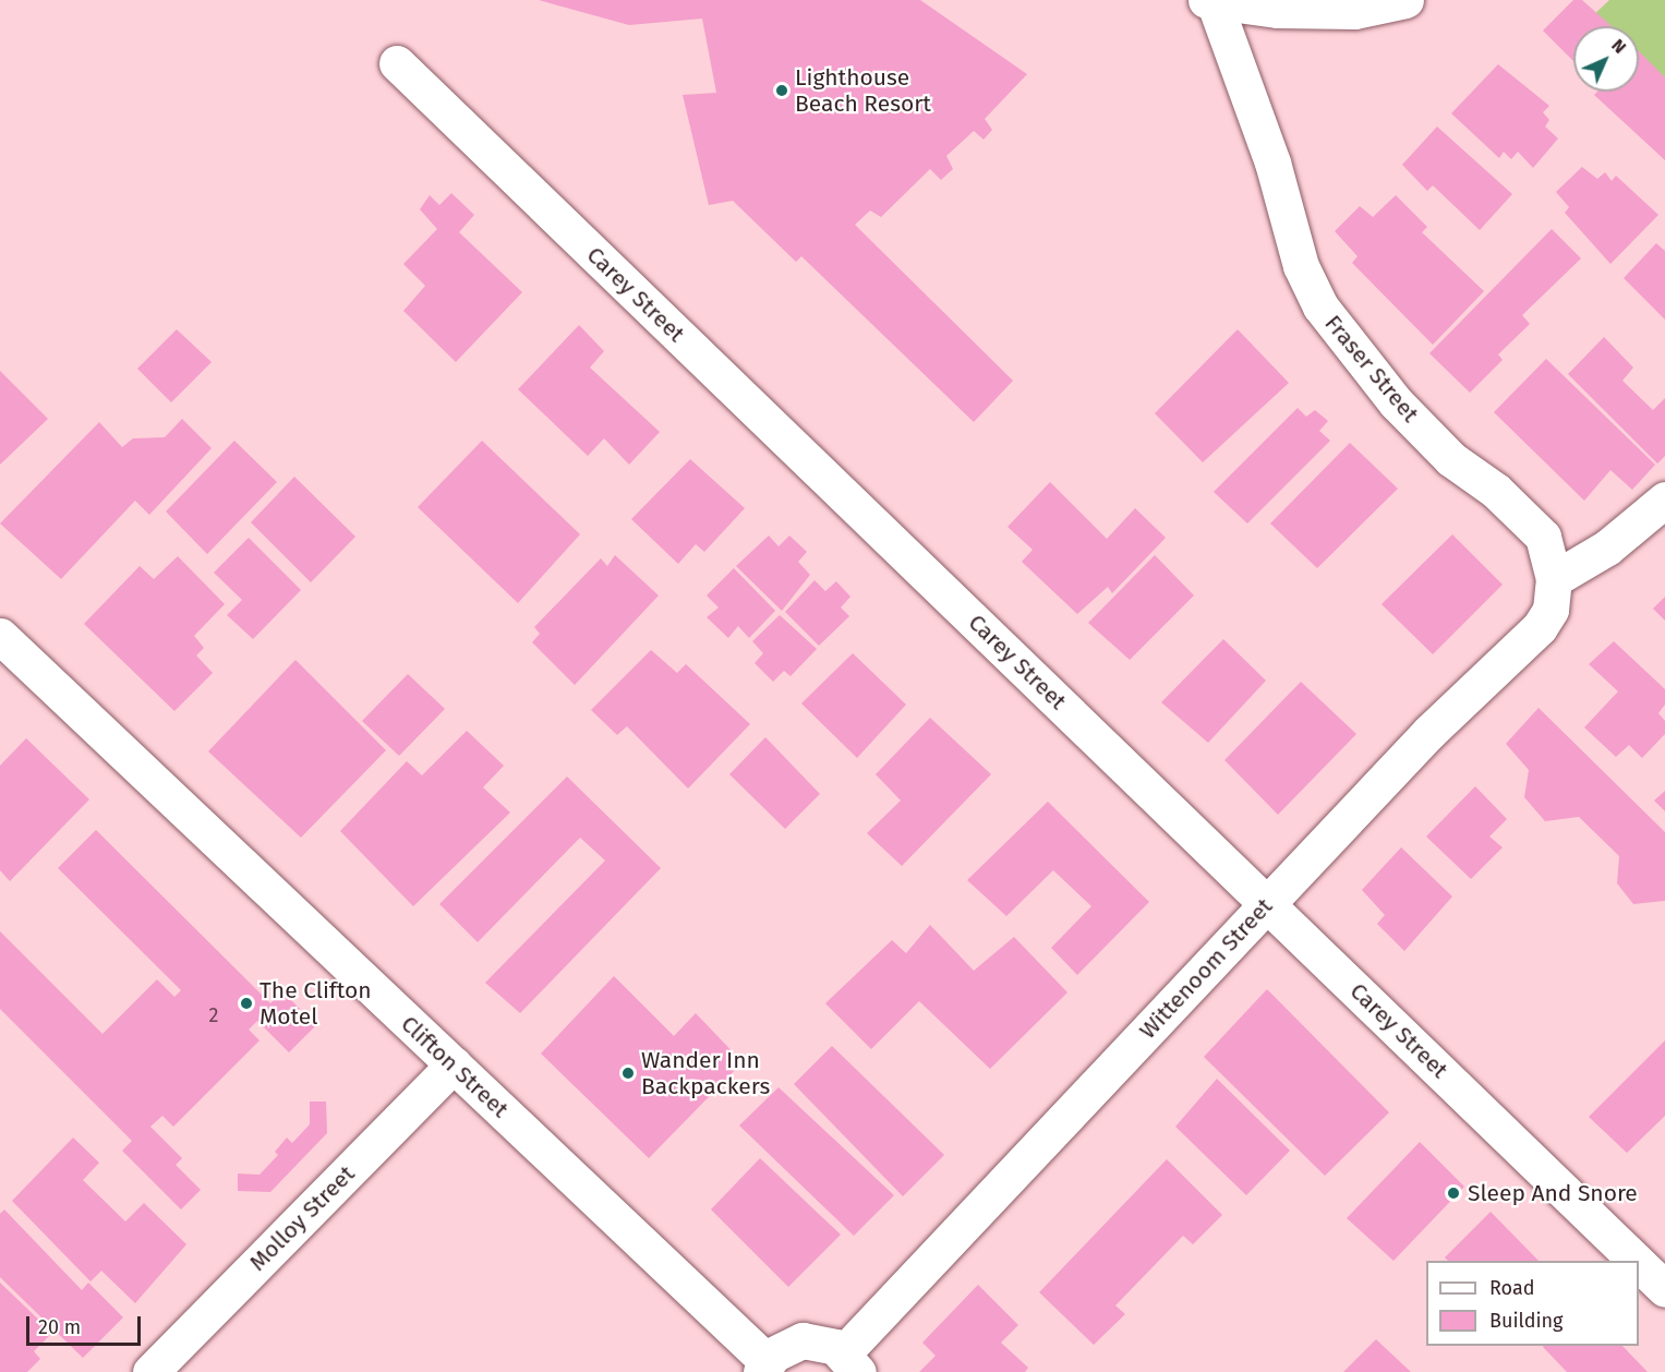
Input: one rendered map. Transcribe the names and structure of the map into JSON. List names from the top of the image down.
{
  "streets": {
    "street": [
      "Carey Street",
      "Fraser Street",
      "Wittenoom Street",
      "Clifton Street",
      "Molloy Street"
    ]
  },
  "crossings": [
    ["Carey Street", "Wittenoom Street"],
    ["Fraser Street", "Wittenoom Street"],
    ["Clifton Street", "Molloy Street"]
  ],
  "places": [
    "Lighthouse Beach Resort",
    "The Clifton Motel",
    "Wander Inn Backpackers",
    "Sleep And Snore"
  ],
  "house_numbers": ["2"],
  "legend": ["Road", "Building"],
  "scale_bar": "20 m",
  "north": "top right"
}
